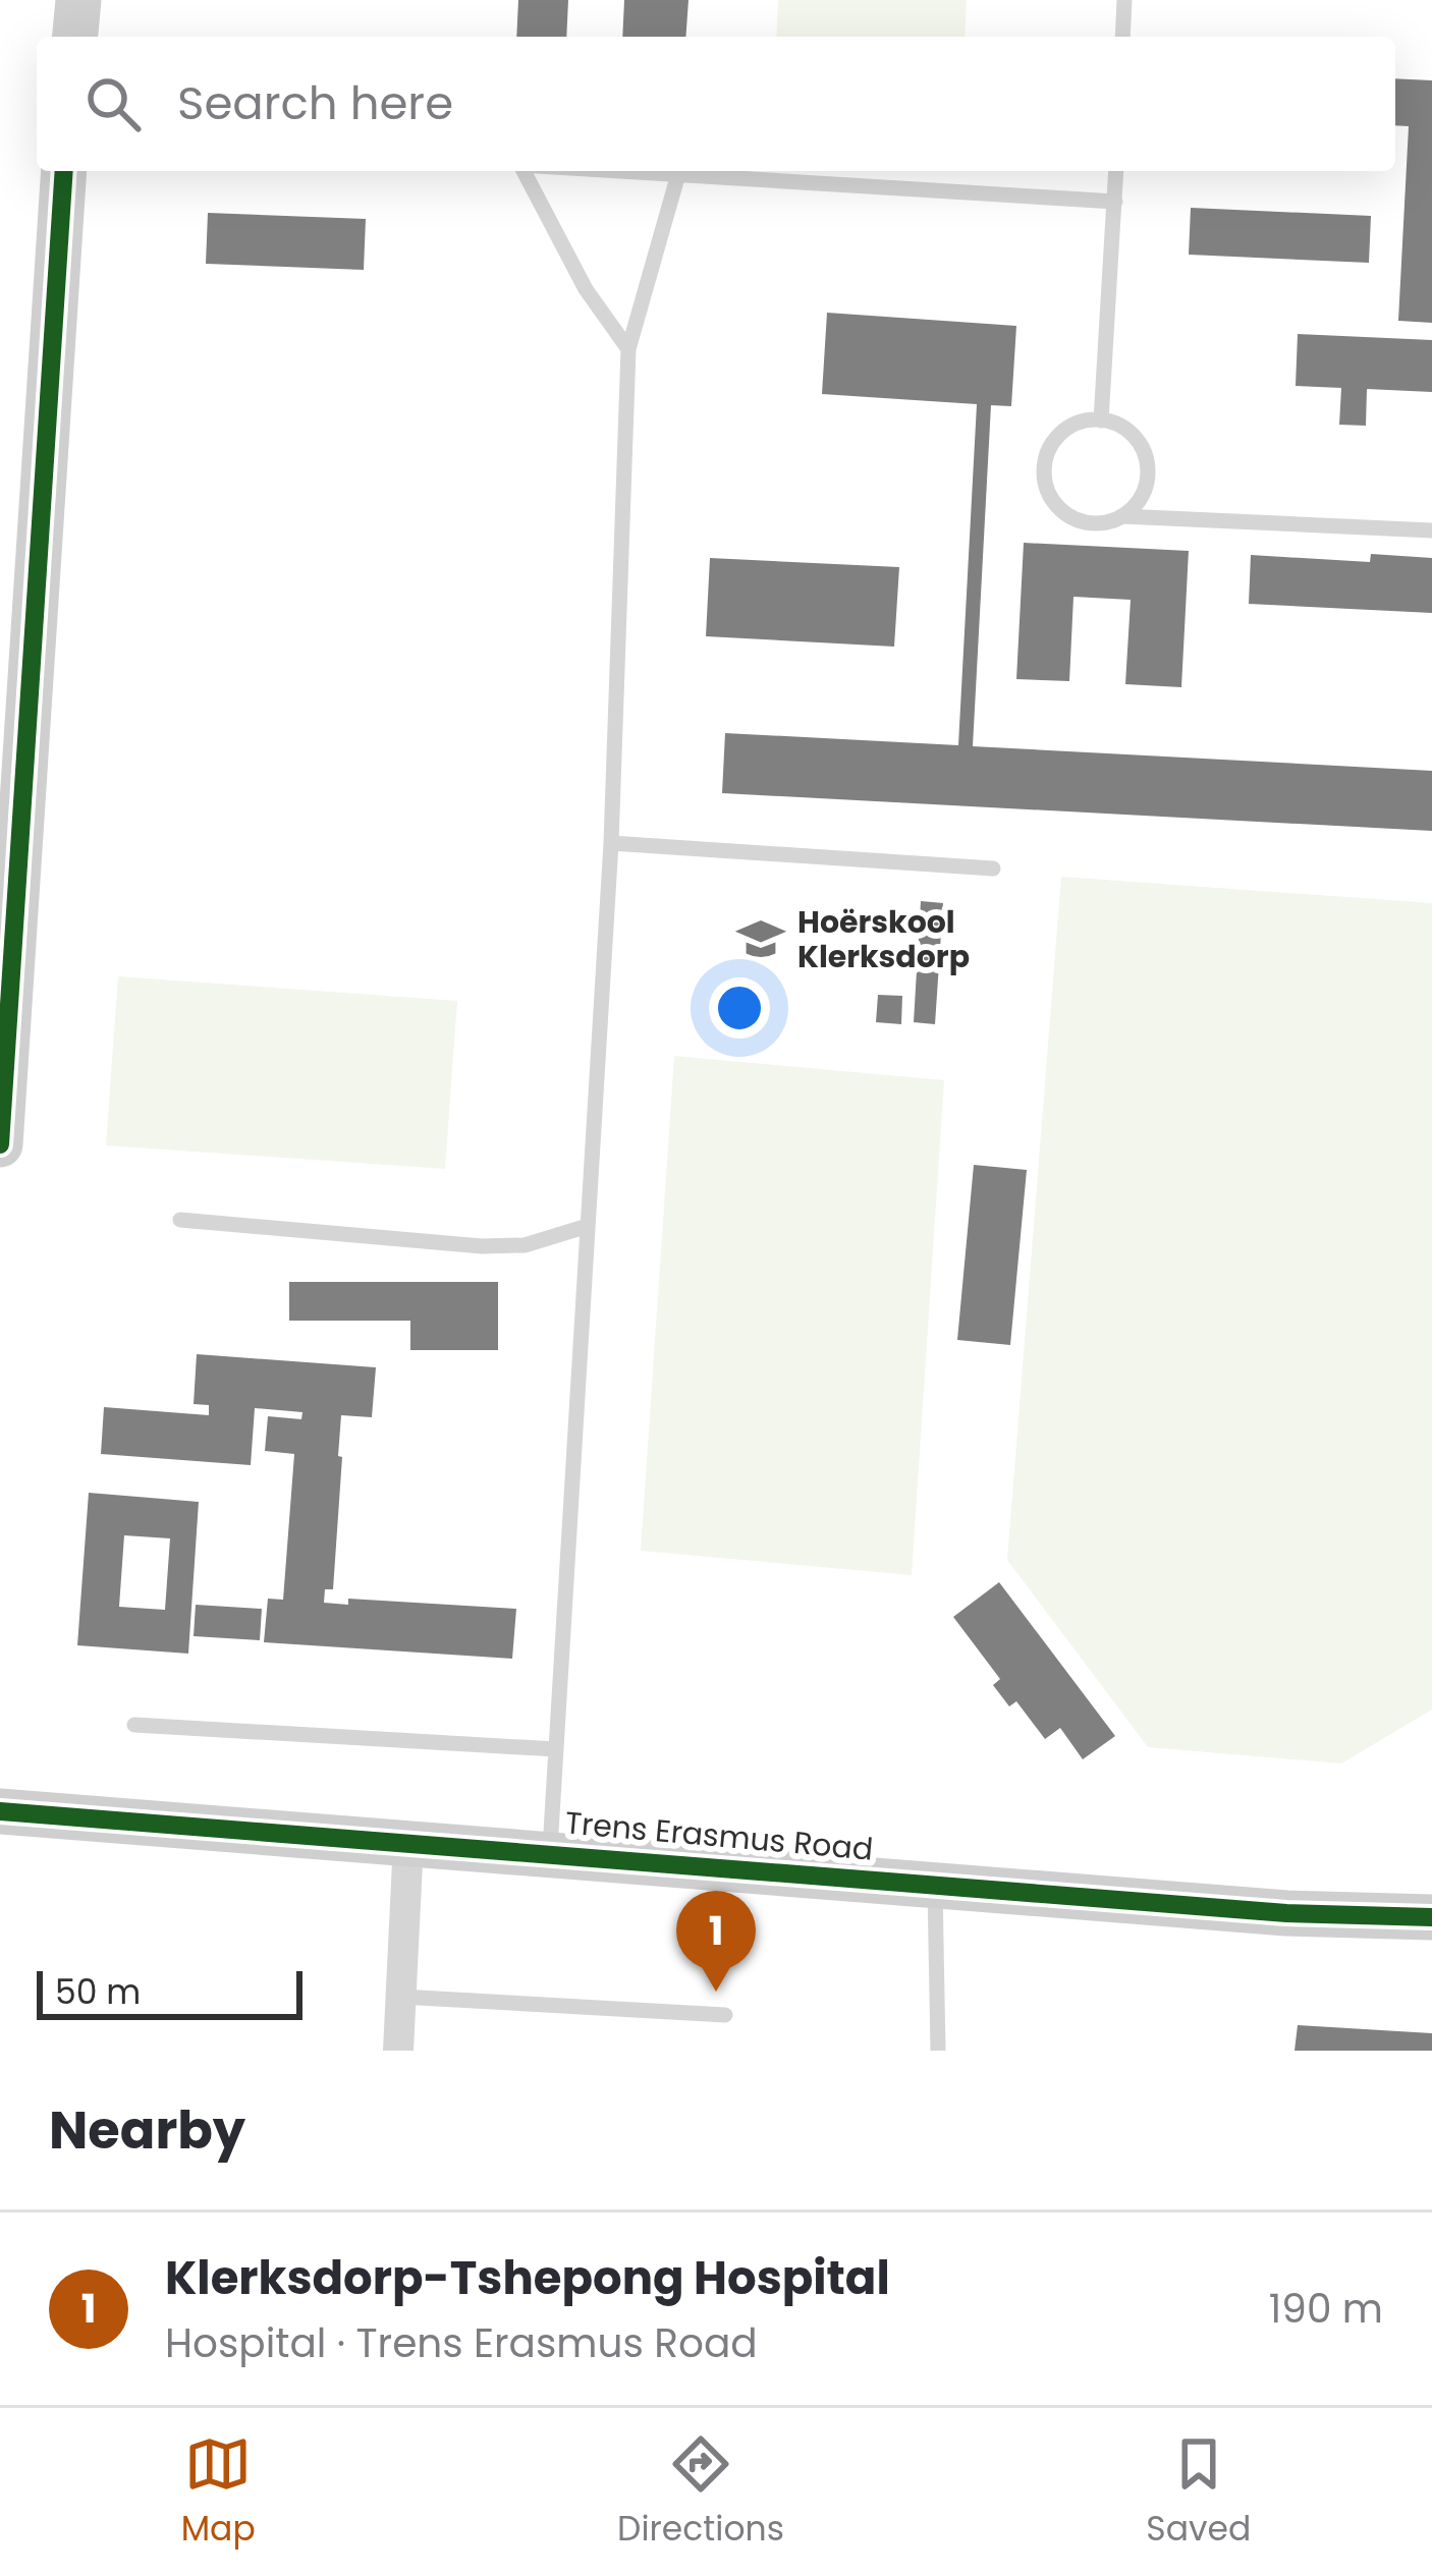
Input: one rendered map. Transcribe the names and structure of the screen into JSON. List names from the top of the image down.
{
  "streets": {
    "street": ["Trens Erasmus Road"]
  },
  "places": {
    "school or university": ["Hoërskool Klerksdorp"]
  },
  "scale_bar": "50 m",
  "page": {
    "search": "Search here",
    "pins": "1",
    "scale": "50 m",
    "heading": "Nearby",
    "list": [
      {
        "mark": "1",
        "name": "Klerksdorp-Tshepong Hospital",
        "note": "Hospital · Trens Erasmus Road",
        "value": "190 m"
      }
    ],
    "nav": ["Map", "Directions", "Saved"]
  }
}
